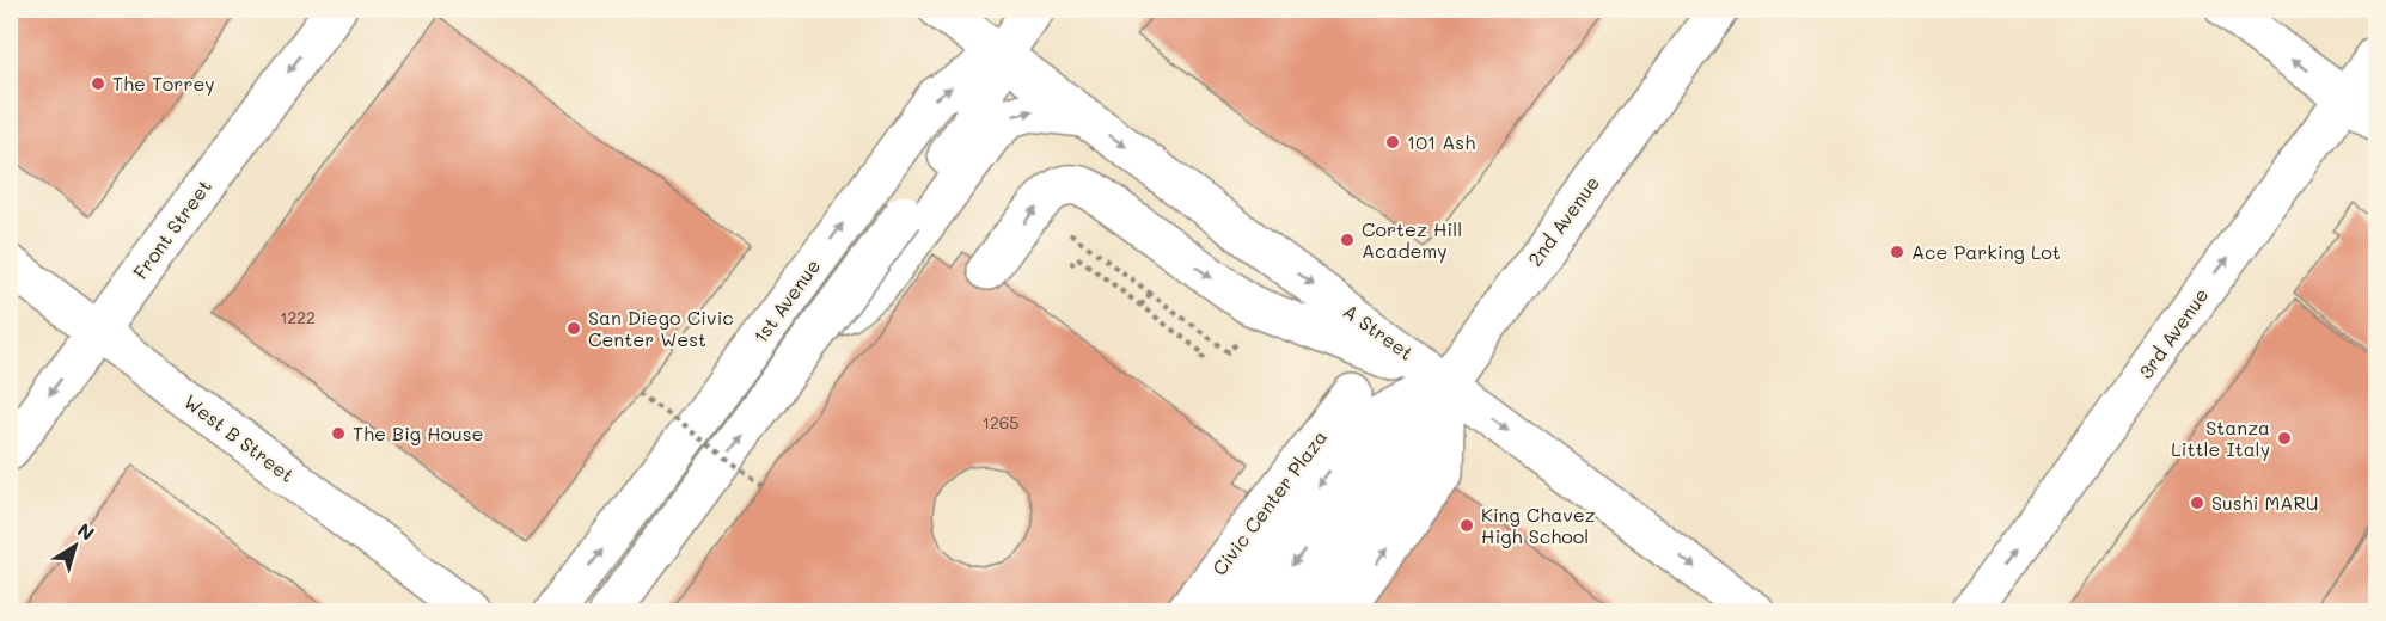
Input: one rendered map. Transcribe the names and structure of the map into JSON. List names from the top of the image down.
{
  "streets": {
    "main road": [
      "2nd Avenue",
      "Front Street",
      "1st Avenue",
      "A Street",
      "3rd Avenue",
      "West B Street",
      "Civic Center Plaza"
    ]
  },
  "crossings": [
    ["2nd Avenue", "A Street"],
    ["Front Street", "West B Street"],
    ["1st Avenue", "A Street"]
  ],
  "one_way": ["Front Street", "A Street", "3rd Avenue"],
  "places": [
    "The Torrey",
    "101 Ash",
    "Cortez Hill Academy",
    "Ace Parking Lot",
    "San Diego Civic Center West",
    "The Big House",
    "Stanza Little Italy",
    "Sushi MARU",
    "King Chavez High School"
  ],
  "house_numbers": ["1222", "1265"],
  "north": "top right"
}
